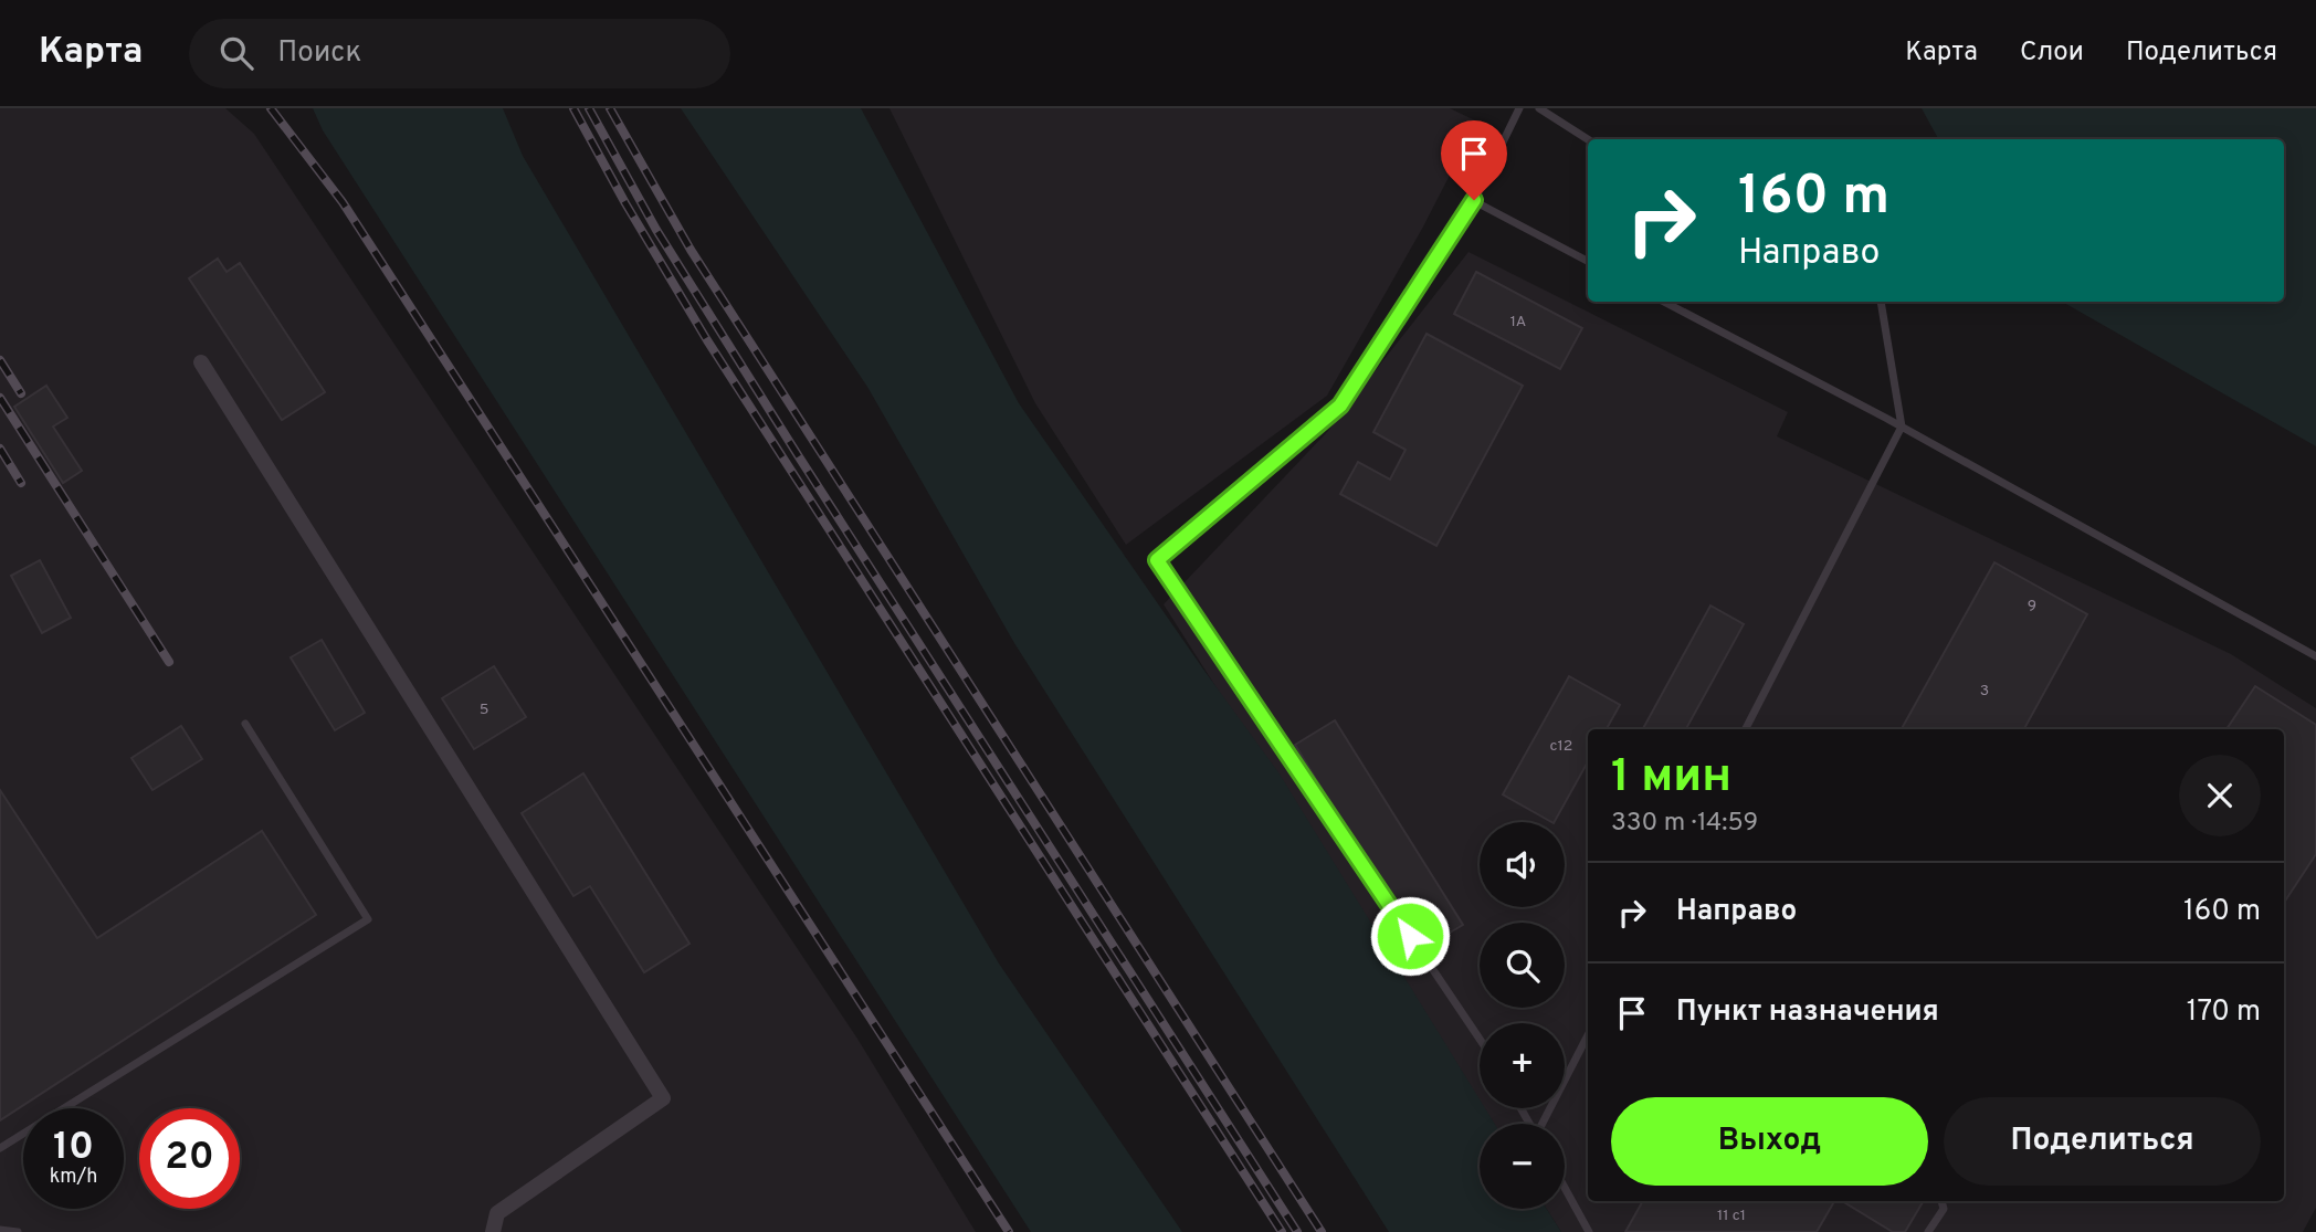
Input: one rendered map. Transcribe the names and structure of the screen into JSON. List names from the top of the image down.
{
  "house_numbers": [
    "1А",
    "9",
    "3",
    "5",
    "с12",
    "11 с1"
  ],
  "page": {
    "header": "Карта",
    "search": "Поиск",
    "nav": ["Карта", "Слои", "Поделиться"],
    "turn": ["160 m", "Направо"],
    "heading": ["1 мин", "330 m · 14:59"],
    "map_buttons": ["+", "−"],
    "list": [
      {
        "name": "Направо",
        "value": "160 m"
      },
      {
        "name": "Пункт назначения",
        "value": "170 m"
      }
    ],
    "buttons": ["Выход", "Поделиться"],
    "speed": "10 km/h",
    "limit": "20"
  }
}
